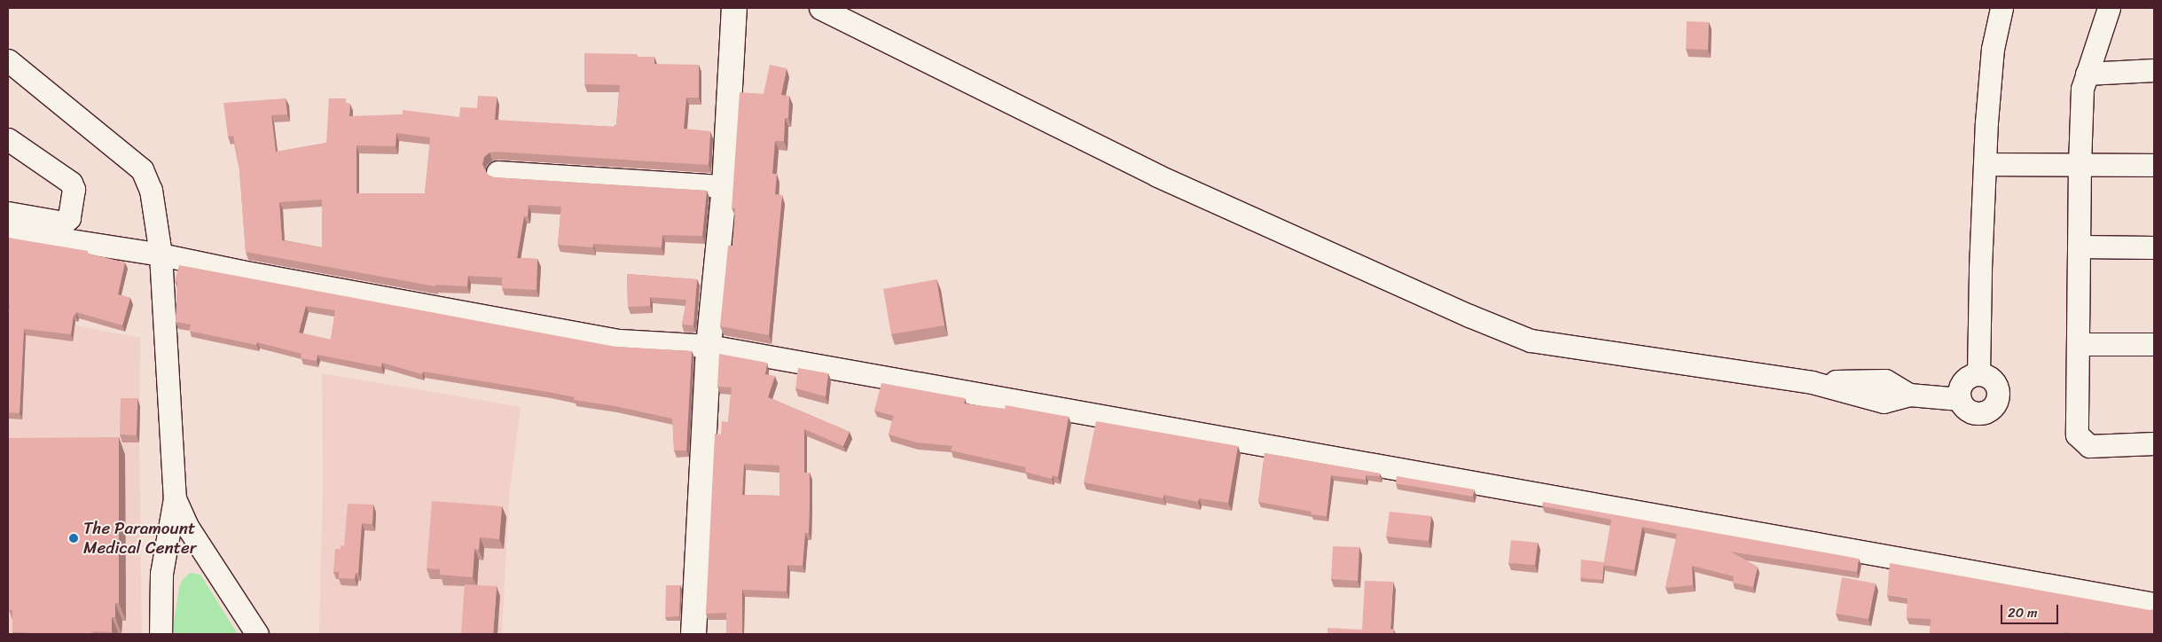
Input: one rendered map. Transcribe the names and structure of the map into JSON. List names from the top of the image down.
{
  "places": ["The Paramount Medical Center"],
  "scale_bar": "20 m"
}
